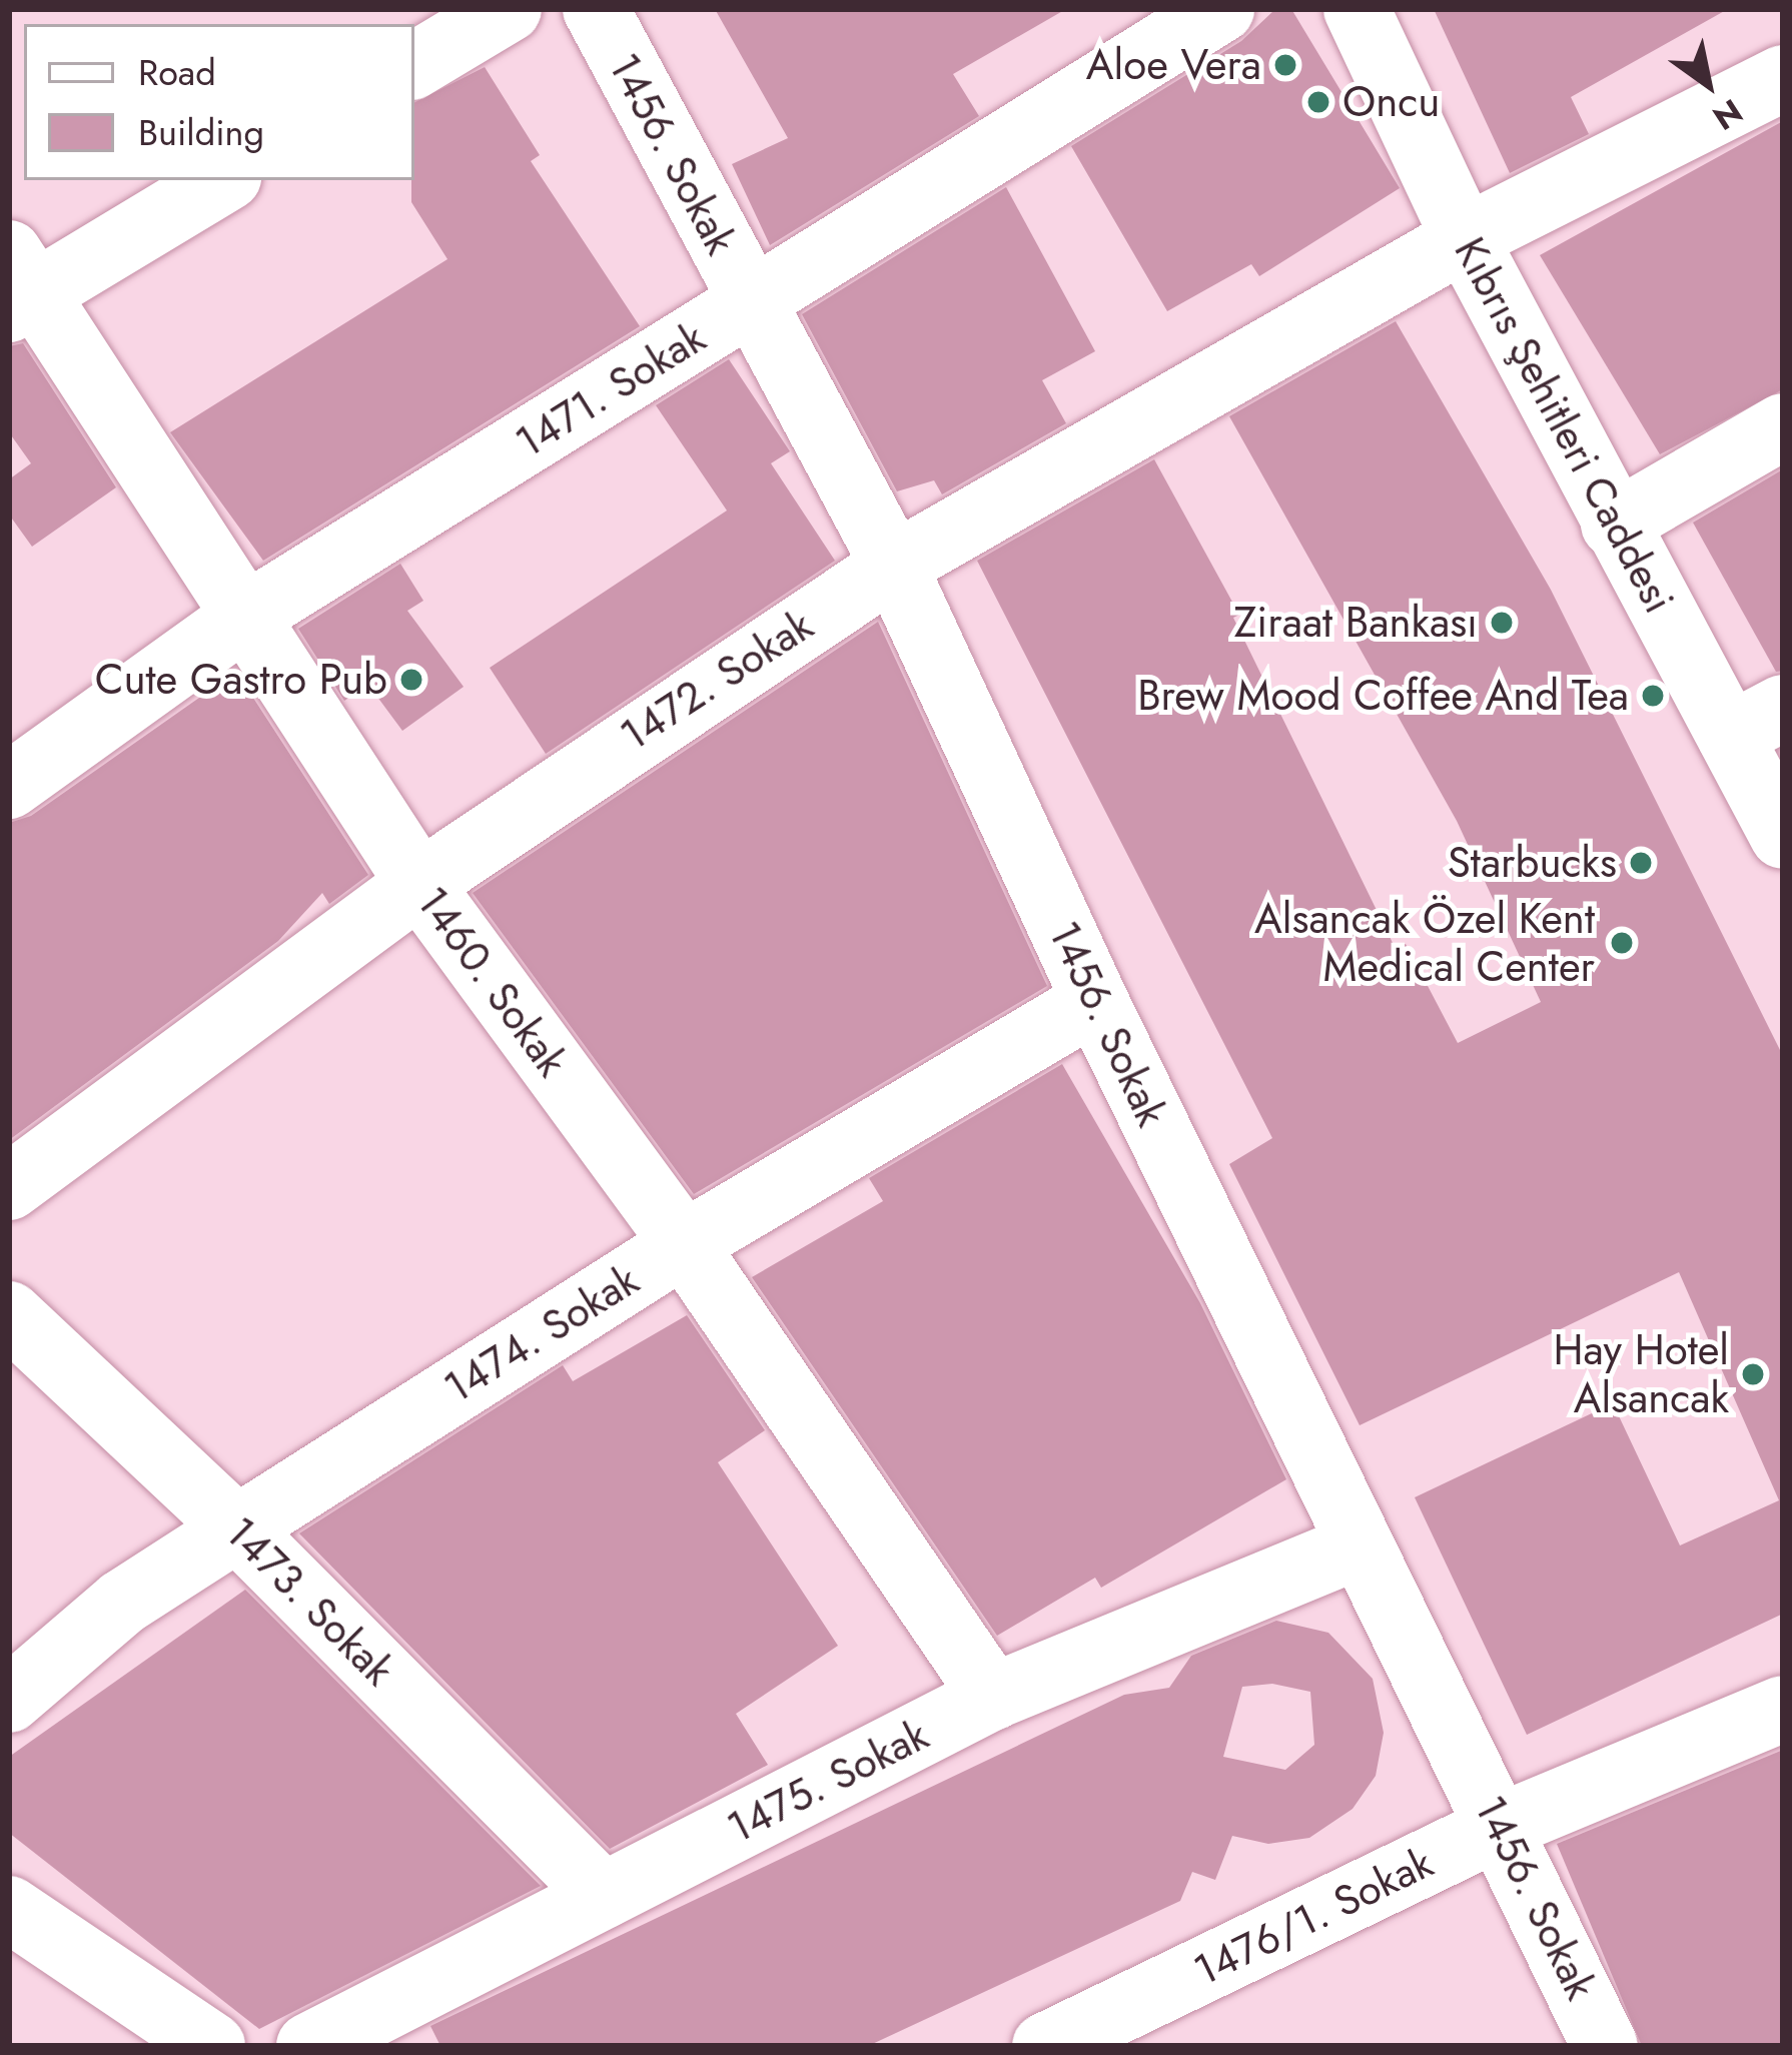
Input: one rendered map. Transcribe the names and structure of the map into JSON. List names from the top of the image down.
{
  "streets": {
    "street": [
      "1456. Sokak",
      "1471. Sokak",
      "Kıbrıs Şehitleri Caddesi",
      "1472. Sokak",
      "1460. Sokak",
      "1474. Sokak",
      "1473. Sokak",
      "1475. Sokak",
      "1476/1. Sokak"
    ]
  },
  "crossings": [
    ["1456. Sokak", "1471. Sokak"],
    ["1456. Sokak", "1472. Sokak"],
    ["1456. Sokak", "1474. Sokak"],
    ["1456. Sokak", "1475. Sokak"],
    ["1456. Sokak", "1476/1. Sokak"],
    ["1471. Sokak", "1460. Sokak"],
    ["Kıbrıs Şehitleri Caddesi", "1472. Sokak"],
    ["1472. Sokak", "1460. Sokak"],
    ["1460. Sokak", "1474. Sokak"],
    ["1460. Sokak", "1475. Sokak"],
    ["1474. Sokak", "1473. Sokak"],
    ["1473. Sokak", "1475. Sokak"]
  ],
  "places": [
    "Aloe Vera",
    "Oncu",
    "Ziraat Bankası",
    "Cute Gastro Pub",
    "Brew Mood Coffee And Tea",
    "Starbucks",
    "Alsancak Özel Kent Medical Center",
    "Hay Hotel Alsancak"
  ],
  "legend": ["Road", "Building"],
  "north": "bottom right"
}
